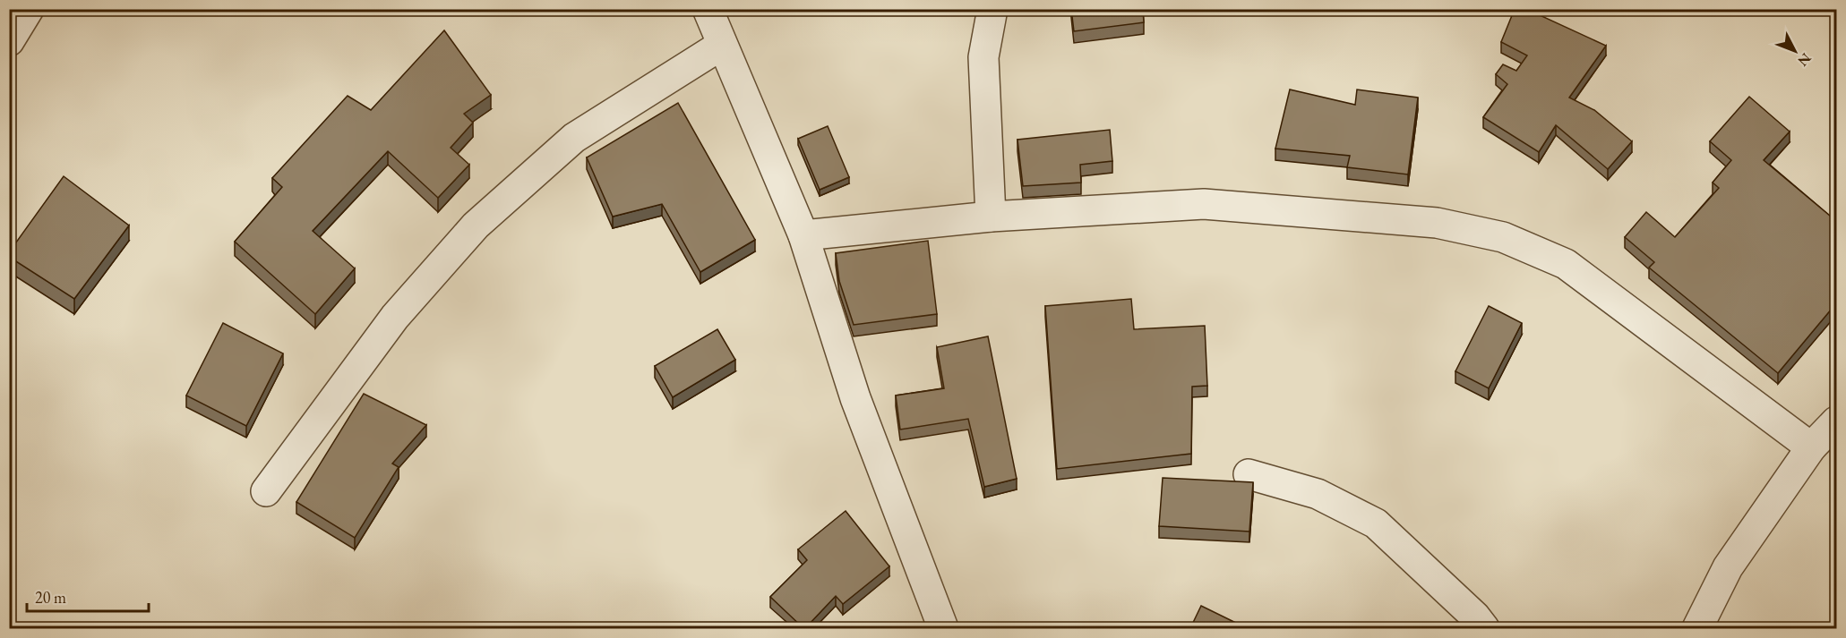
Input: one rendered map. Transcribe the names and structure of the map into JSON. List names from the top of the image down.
{
  "scale_bar": "20 m",
  "north": "bottom right"
}
